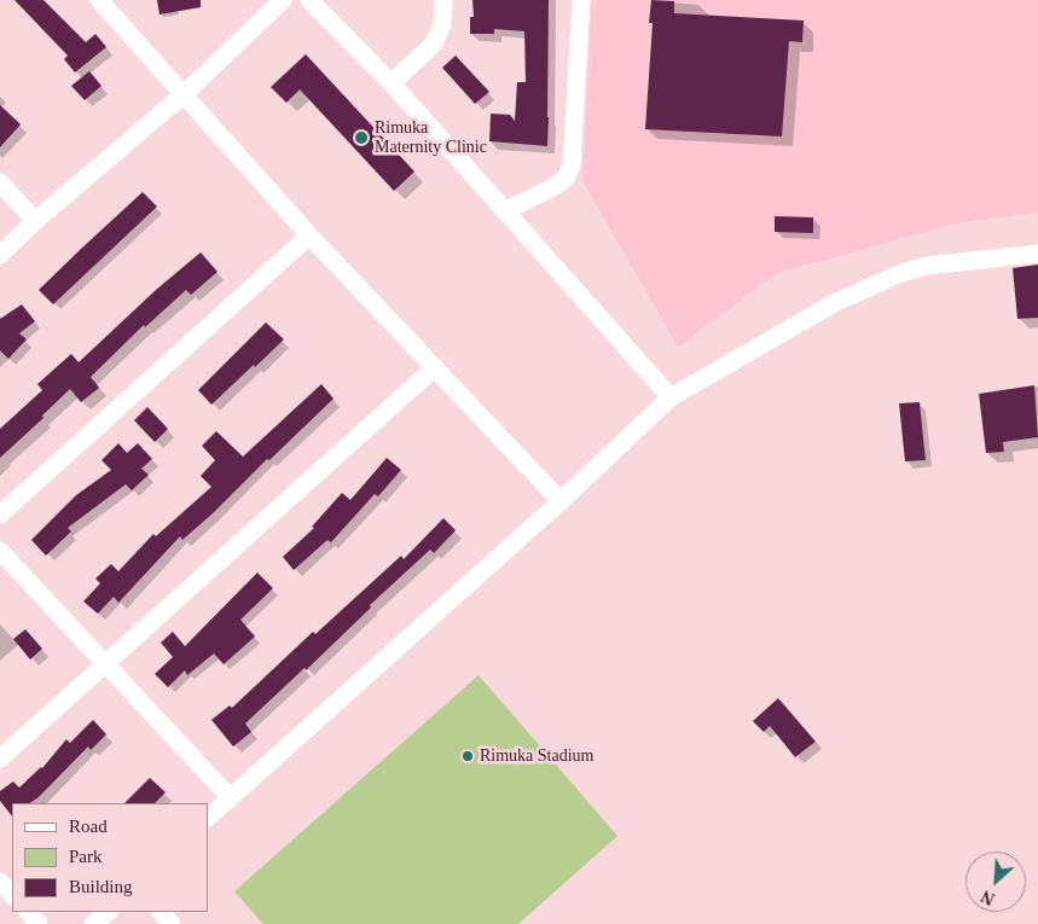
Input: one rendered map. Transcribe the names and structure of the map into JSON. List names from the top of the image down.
{
  "places": ["Rimuka Maternity Clinic", "Rimuka Stadium"],
  "legend": ["Road", "Park", "Building"],
  "north": "bottom left"
}
